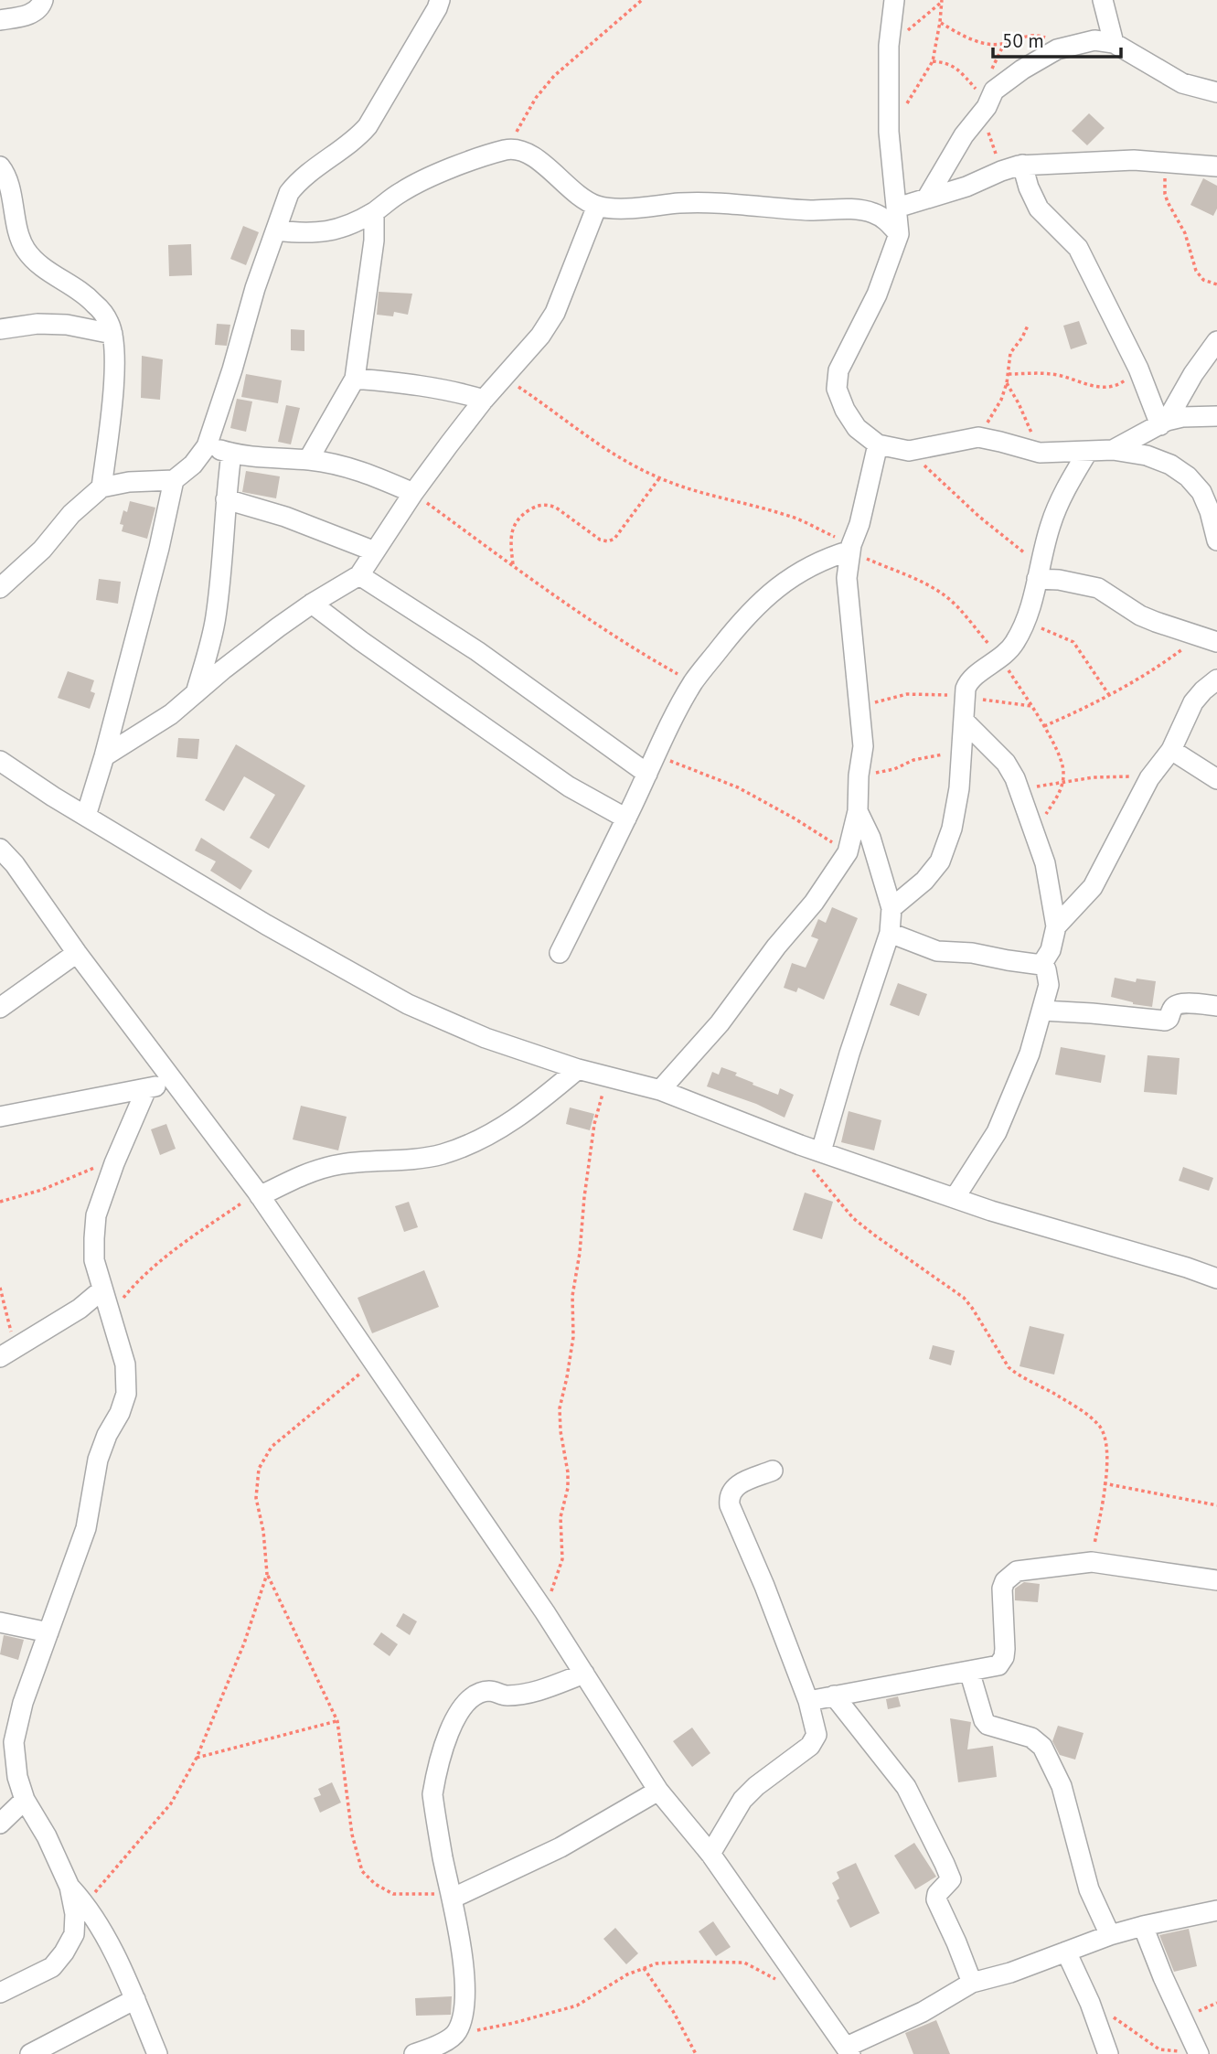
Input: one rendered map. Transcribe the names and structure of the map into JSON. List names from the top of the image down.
{
  "scale_bar": "50 m"
}
